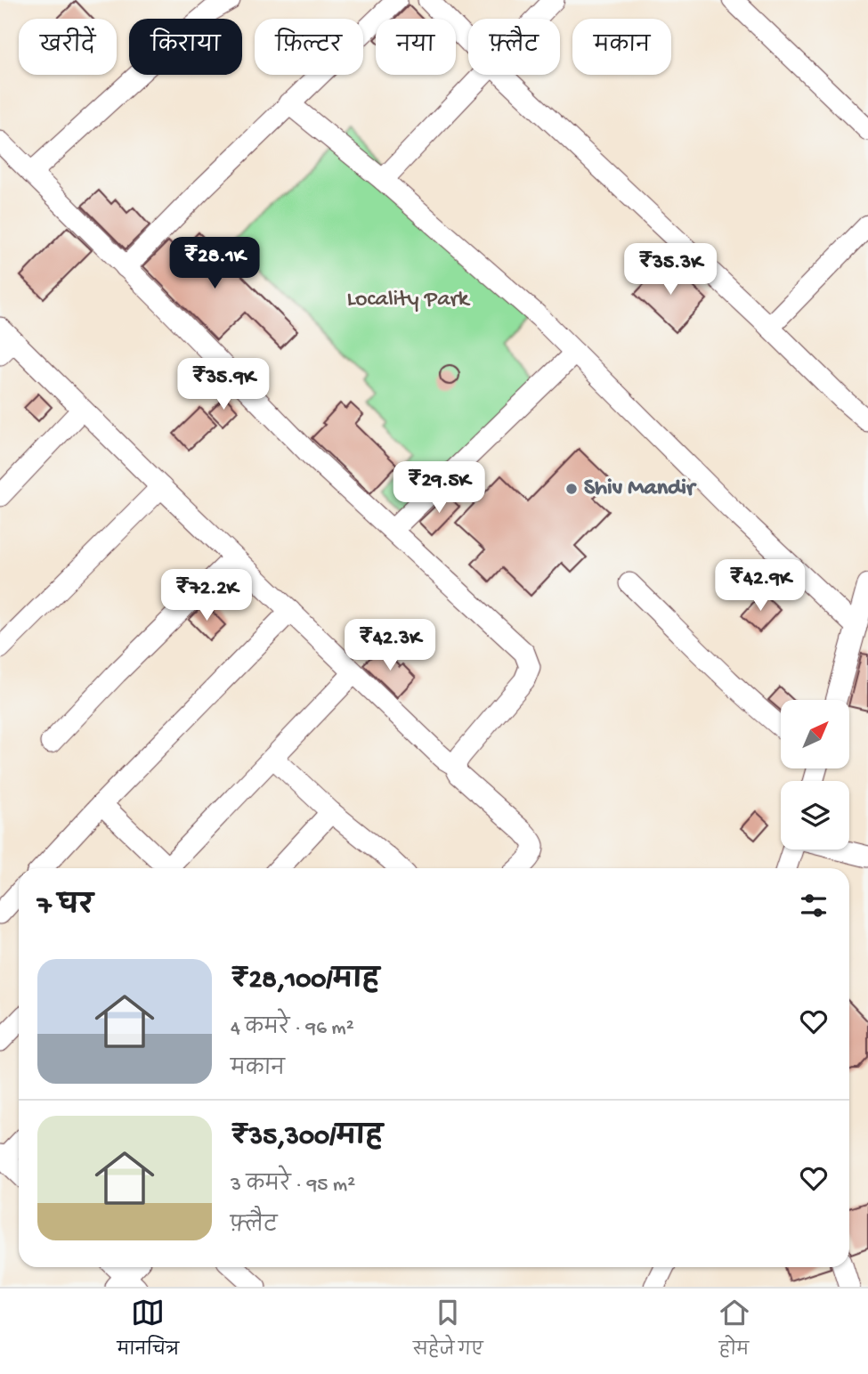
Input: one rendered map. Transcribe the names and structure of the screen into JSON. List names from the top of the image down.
{
  "parks": ["Locality Park"],
  "places": ["Shiv Mandir"],
  "north": "top right",
  "page": {
    "chip": [
      "खरीदें",
      "किराया",
      "फ़िल्टर",
      "नया",
      "फ़्लैट",
      "मकान"
    ],
    "price": [
      "₹28.1K",
      "₹35.3K",
      "₹35.9K",
      "₹29.5K",
      "₹42.9K",
      "₹72.2K",
      "₹42.3K"
    ],
    "heading": "7 घर",
    "list": [
      {
        "name": "₹28,100/माह",
        "note": "4 कमरे · 96 m² · मकान"
      },
      {
        "name": "₹35,300/माह",
        "note": "3 कमरे · 95 m² · फ़्लैट"
      }
    ],
    "tabs": ["मानचित्र", "सहेजे गए", "होम"]
  }
}
